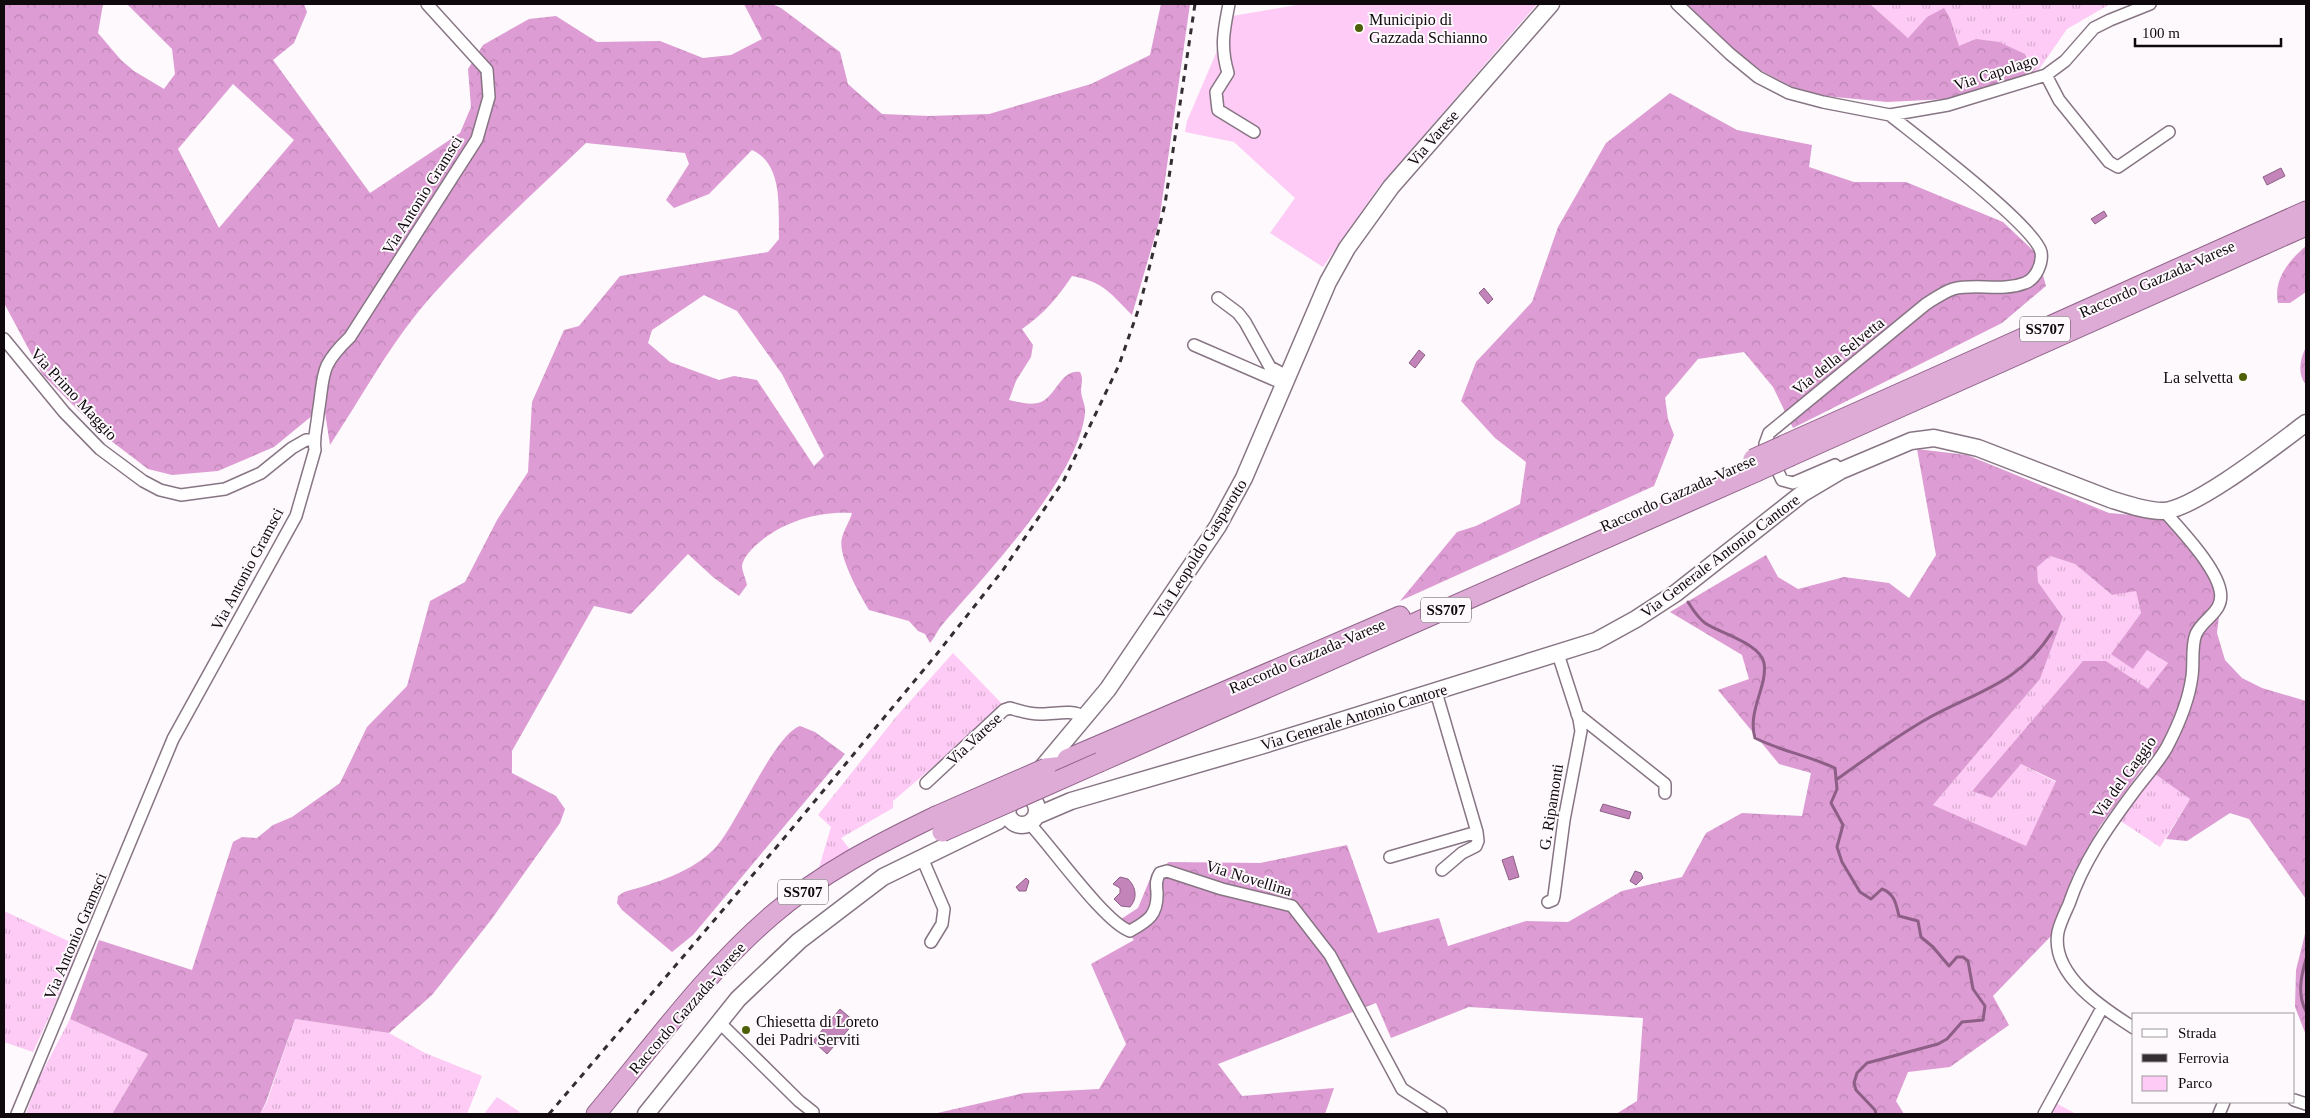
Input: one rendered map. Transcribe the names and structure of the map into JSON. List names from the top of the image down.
{
  "streets": {
    "highway": ["Raccordo Gazzada-Varese", "SS707"],
    "main road": ["Via Varese", "Via Leopoldo Gasparotto", "Via Generale Antonio Cantore"],
    "street": [
      "Via Capolago",
      "Via Antonio Gramsci",
      "Via della Selvetta",
      "Via Primo Maggio",
      "Via del Gaggio",
      "G. Ripamonti",
      "Via Novellina"
    ]
  },
  "crossings": [
    ["Via Capolago", "Via della Selvetta"],
    ["Via Varese", "Via Leopoldo Gasparotto"],
    ["Via Antonio Gramsci", "Via Primo Maggio"],
    ["Raccordo Gazzada-Varese", "Via Leopoldo Gasparotto"],
    ["Via della Selvetta", "Via Generale Antonio Cantore"],
    ["Via Leopoldo Gasparotto", "Via Generale Antonio Cantore"],
    ["Via Leopoldo Gasparotto", "Via Novellina"],
    ["Via Generale Antonio Cantore", "Via del Gaggio"],
    ["Via Generale Antonio Cantore", "G. Ripamonti"],
    ["Via Generale Antonio Cantore", "Via Novellina"]
  ],
  "places": ["Municipio di Gazzada Schianno", "La selvetta", "Chiesetta di Loreto dei Padri Serviti"],
  "legend": ["Strada", "Ferrovia", "Parco"],
  "scale_bar": "100 m"
}
